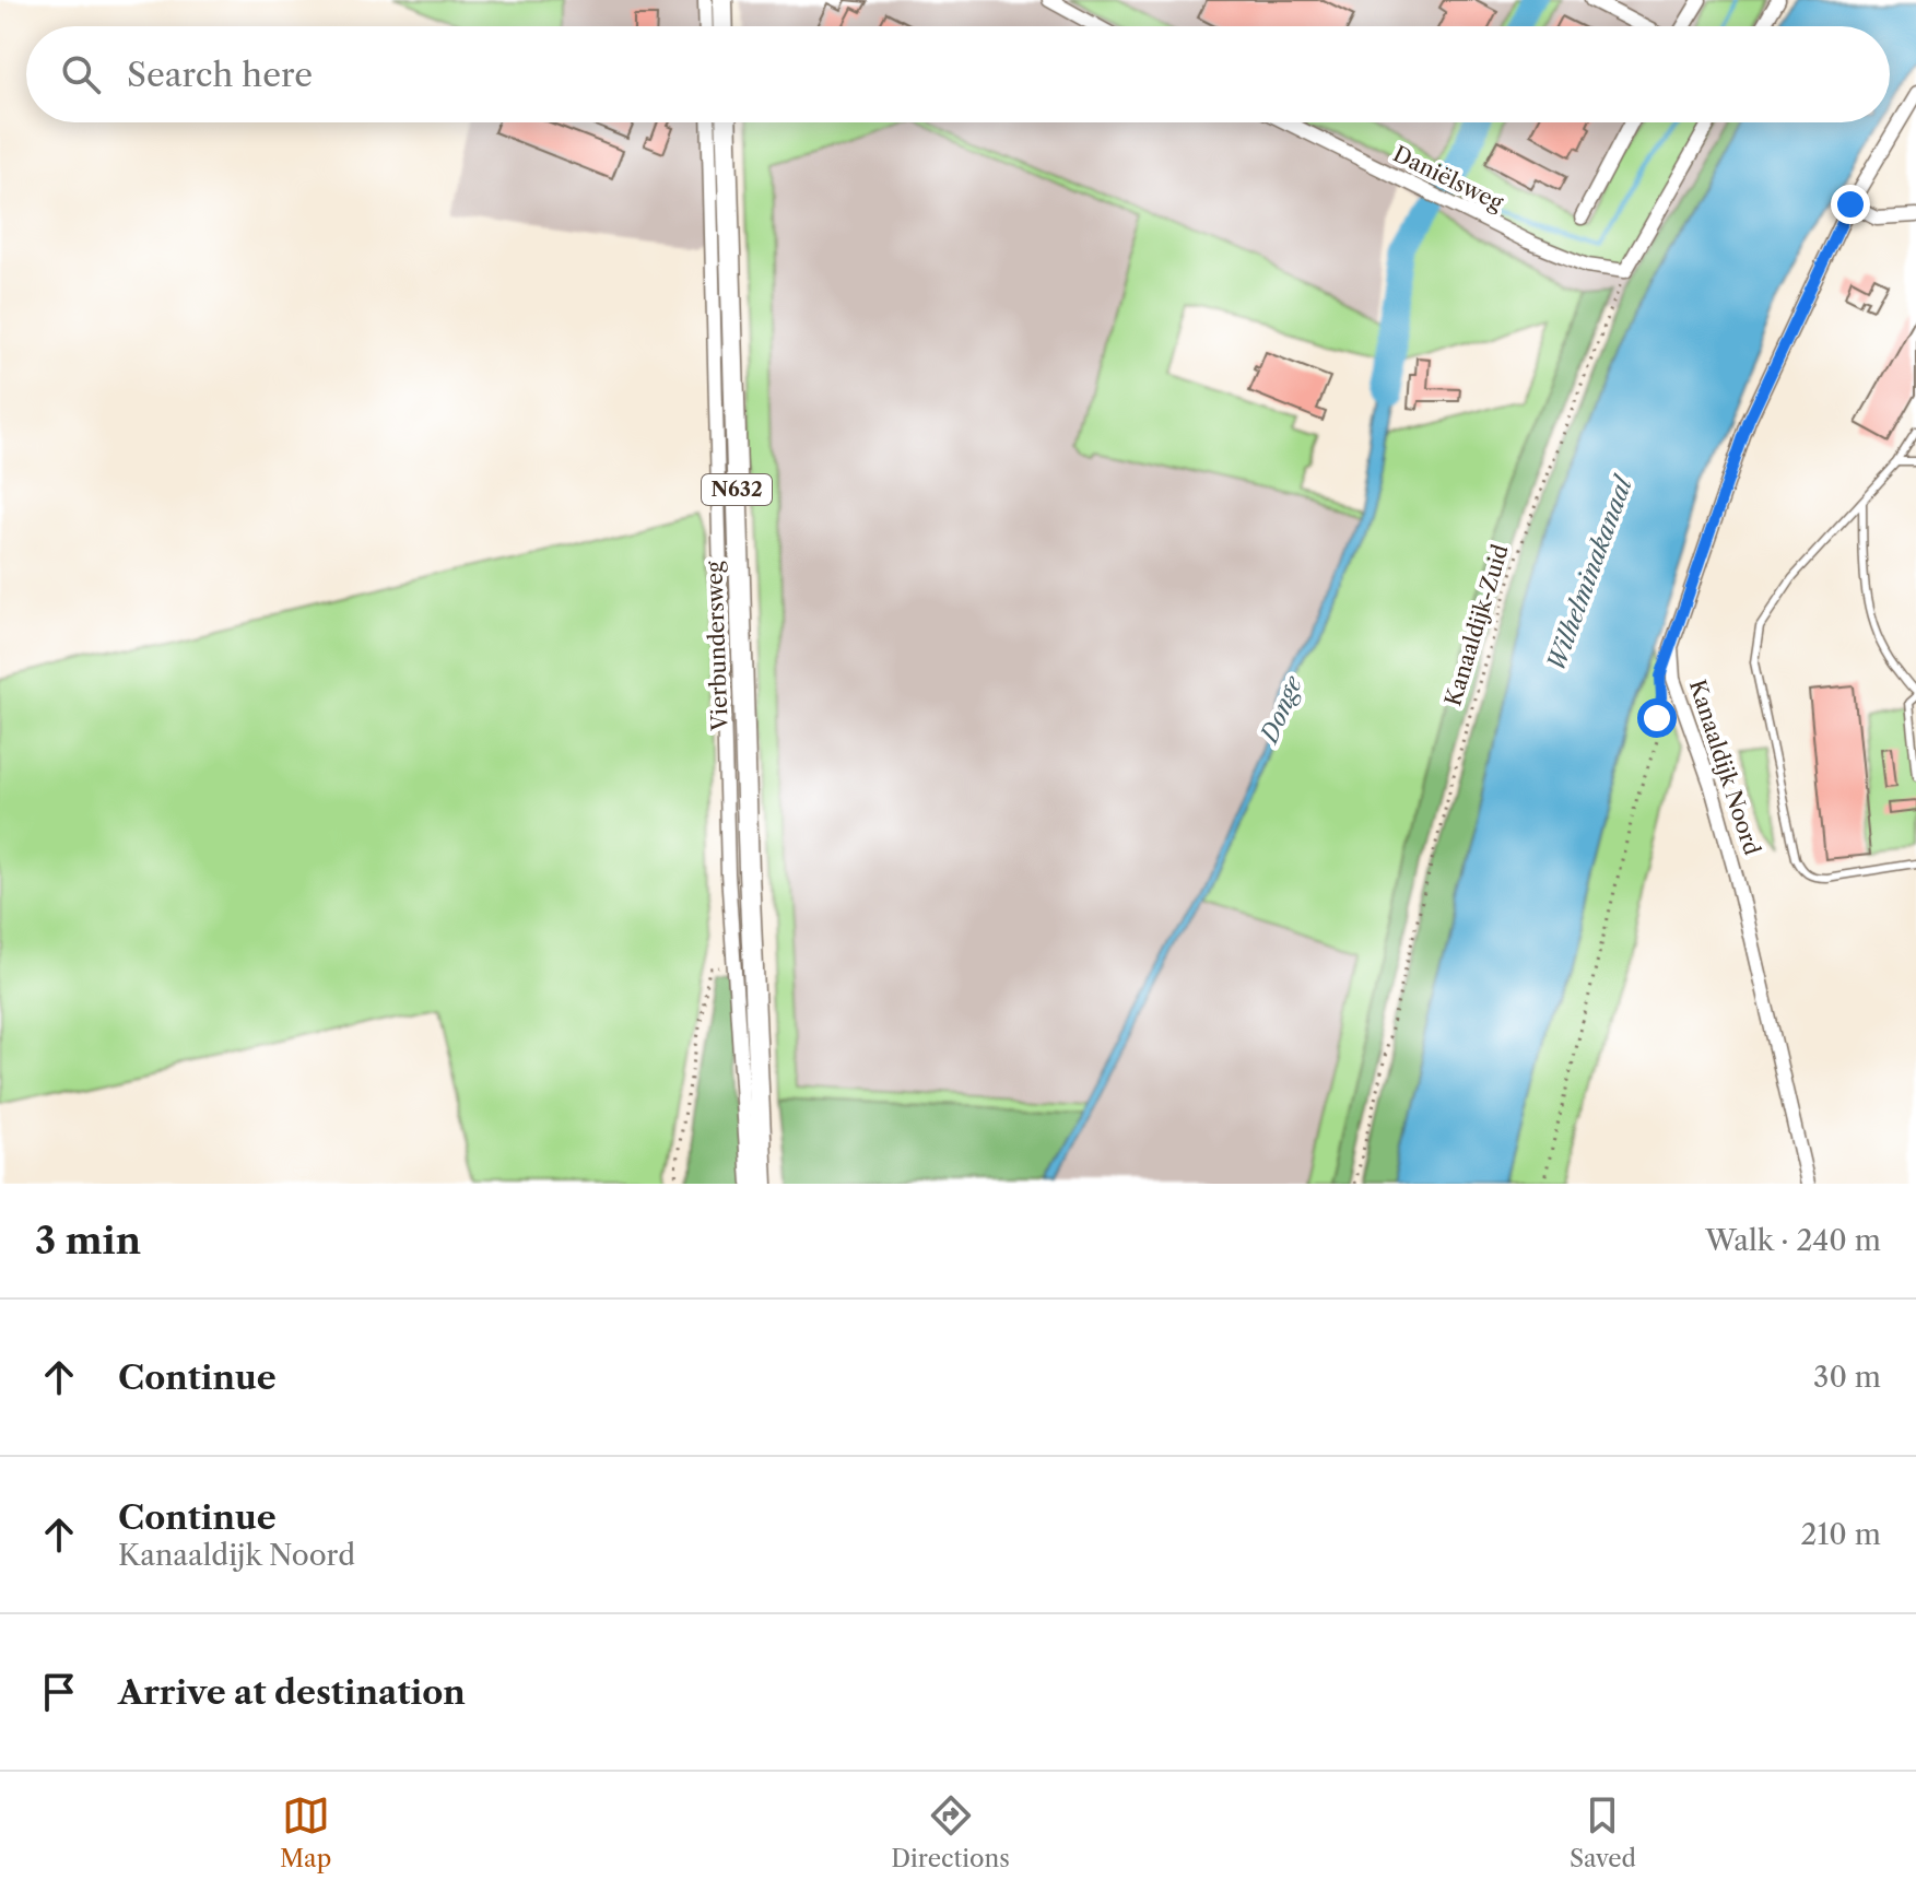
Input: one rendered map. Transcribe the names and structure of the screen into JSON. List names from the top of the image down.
{
  "streets": {
    "main road": ["N632", "Vierbundersweg"],
    "street": ["Daniëlsweg", "Kanaaldijk Noord"],
    "path": ["Kanaaldijk-Zuid"]
  },
  "crossings": [
    ["Daniëlsweg", "Kanaaldijk-Zuid"]
  ],
  "water": ["Wilhelminakanaal", "Donge"],
  "page": {
    "search": "Search here",
    "heading": ["3 min", "Walk · 240 m"],
    "list": [
      ["Continue", "30 m"],
      ["Continue", "Kanaaldijk Noord", "210 m"],
      "Arrive at destination"
    ],
    "nav": ["Map", "Directions", "Saved"]
  }
}
